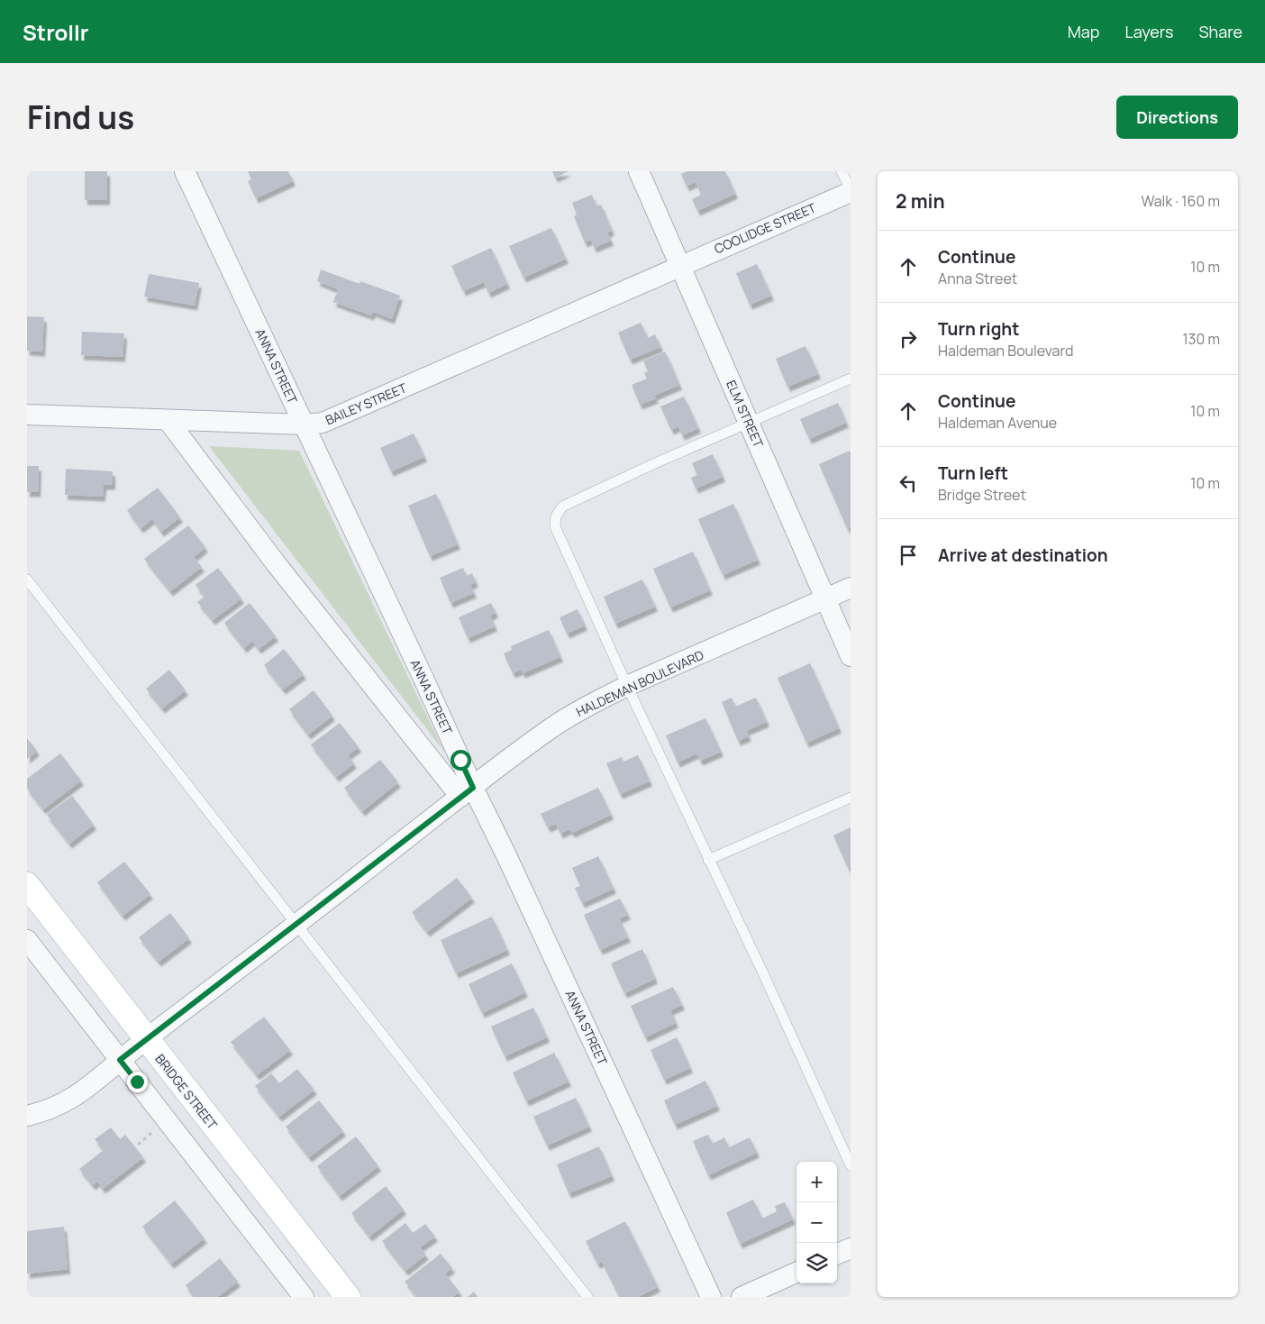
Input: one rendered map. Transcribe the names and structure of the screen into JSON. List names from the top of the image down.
{
  "streets": {
    "main road": ["BRIDGE STREET"],
    "street": [
      "COOLIDGE STREET",
      "ANNA STREET",
      "BAILEY STREET",
      "ELM STREET",
      "HALDEMAN BOULEVARD"
    ]
  },
  "crossings": [
    ["COOLIDGE STREET", "BAILEY STREET"],
    ["COOLIDGE STREET", "ELM STREET"],
    ["ANNA STREET", "BAILEY STREET"],
    ["ANNA STREET", "HALDEMAN BOULEVARD"],
    ["BAILEY STREET", "ELM STREET"],
    ["ELM STREET", "HALDEMAN BOULEVARD"],
    ["HALDEMAN BOULEVARD", "BRIDGE STREET"]
  ],
  "page": {
    "header": "Strollr",
    "nav": ["Map", "Layers", "Share"],
    "title": "Find us",
    "buttons": "Directions",
    "heading": ["2 min", "Walk · 160 m"],
    "list": [
      ["Continue", "Anna Street", "10 m"],
      ["Turn right", "Haldeman Boulevard", "130 m"],
      ["Continue", "Haldeman Avenue", "10 m"],
      ["Turn left", "Bridge Street", "10 m"],
      "Arrive at destination"
    ],
    "map_buttons": ["+", "−"]
  }
}
